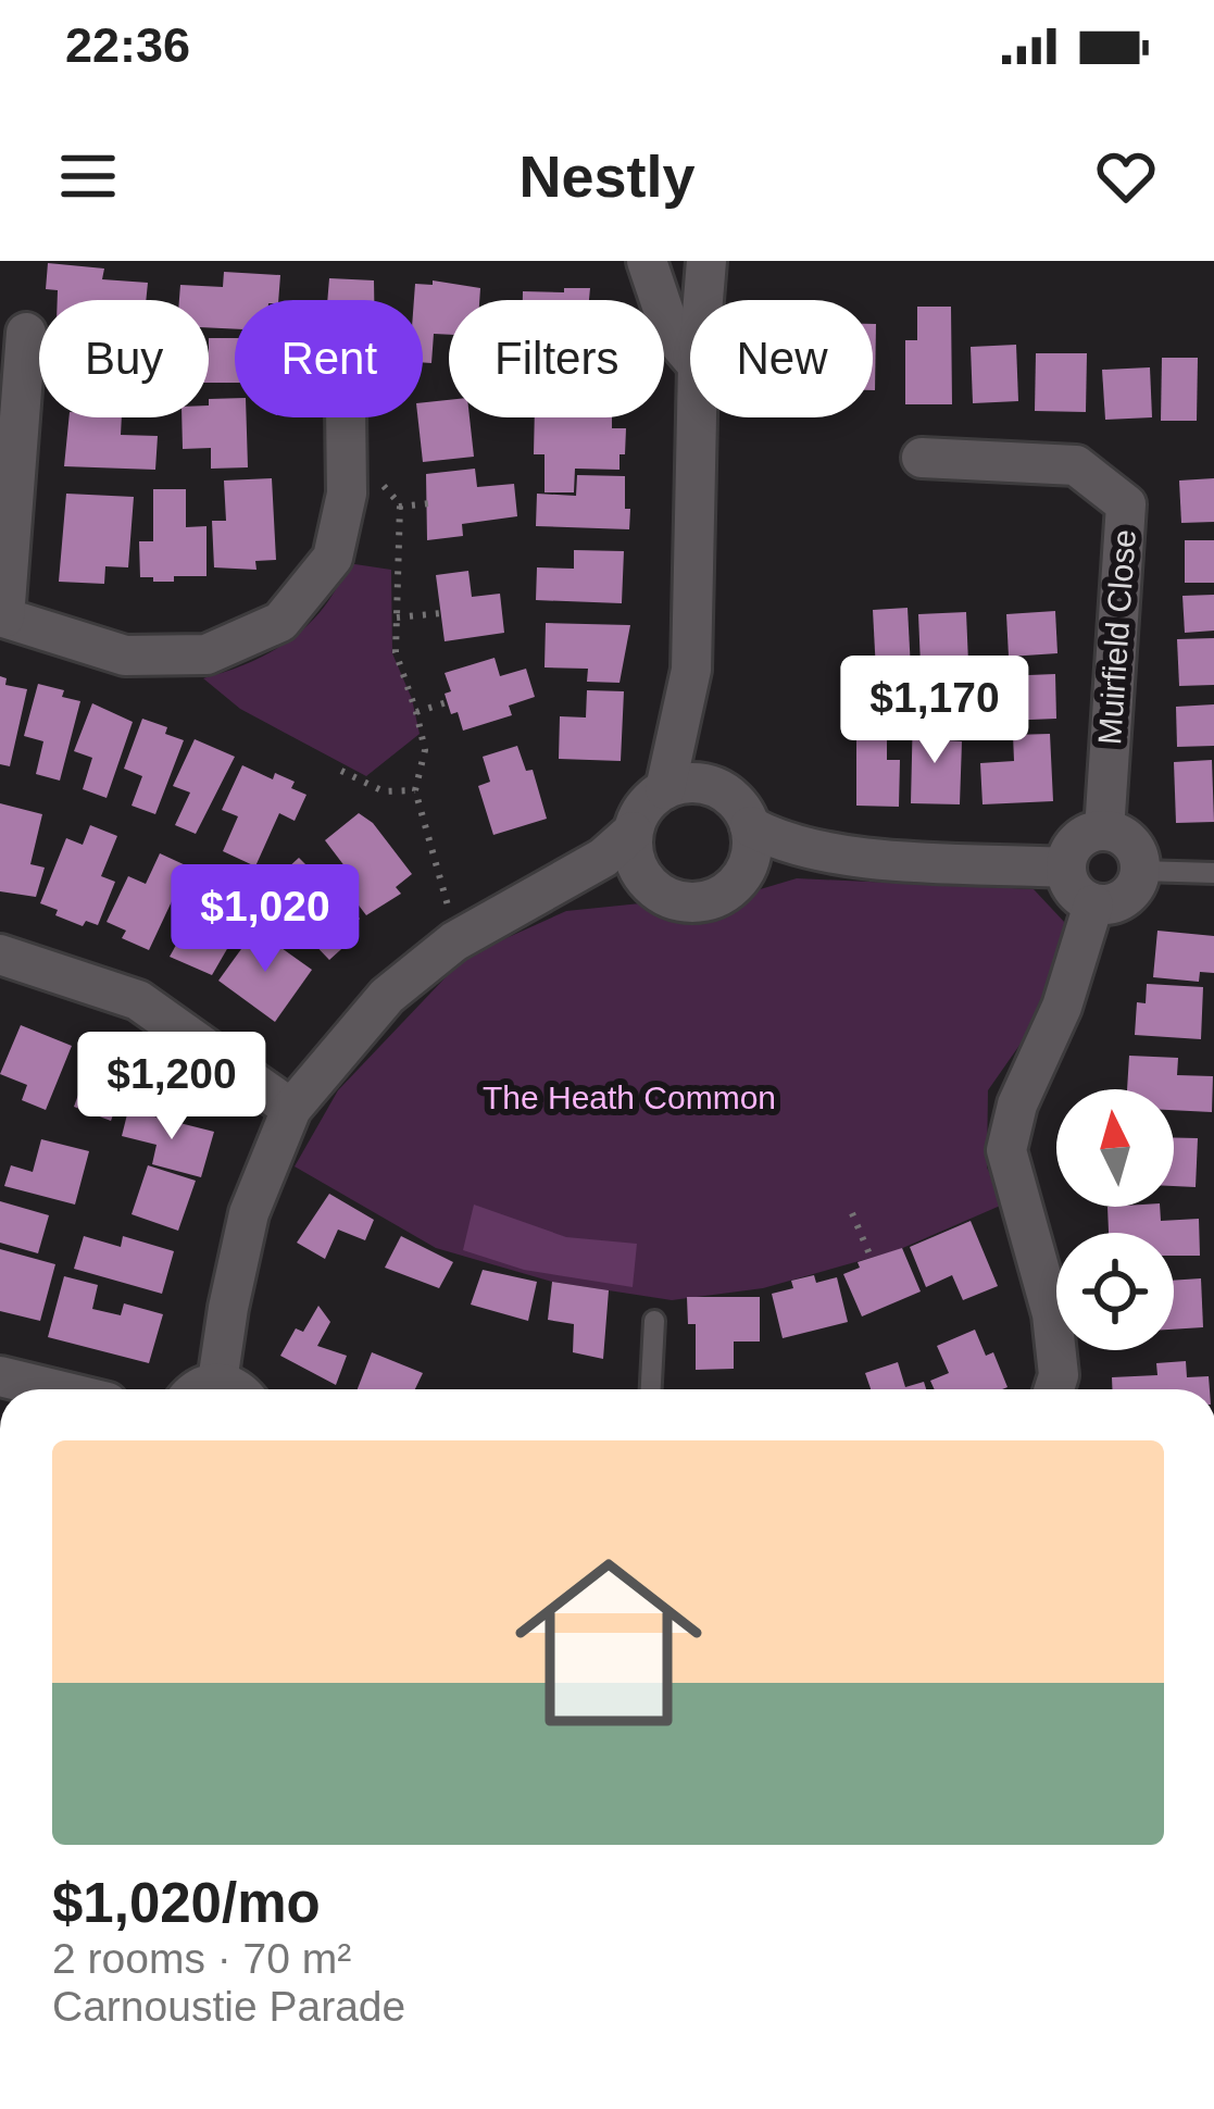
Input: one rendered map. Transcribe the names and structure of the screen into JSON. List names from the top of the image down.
{
  "streets": {
    "street": ["Muirfield Close"]
  },
  "parks": ["The Heath Common"],
  "north": "top",
  "page": {
    "status": "22:36",
    "header": "Nestly",
    "chip": [
      "Buy",
      "Rent",
      "Filters",
      "New"
    ],
    "price": ["$1,170", "$1,020", "$1,200"],
    "list": [
      {
        "name": "$1,020/mo",
        "note": "2 rooms · 70 m² · Carnoustie Parade"
      }
    ]
  }
}
